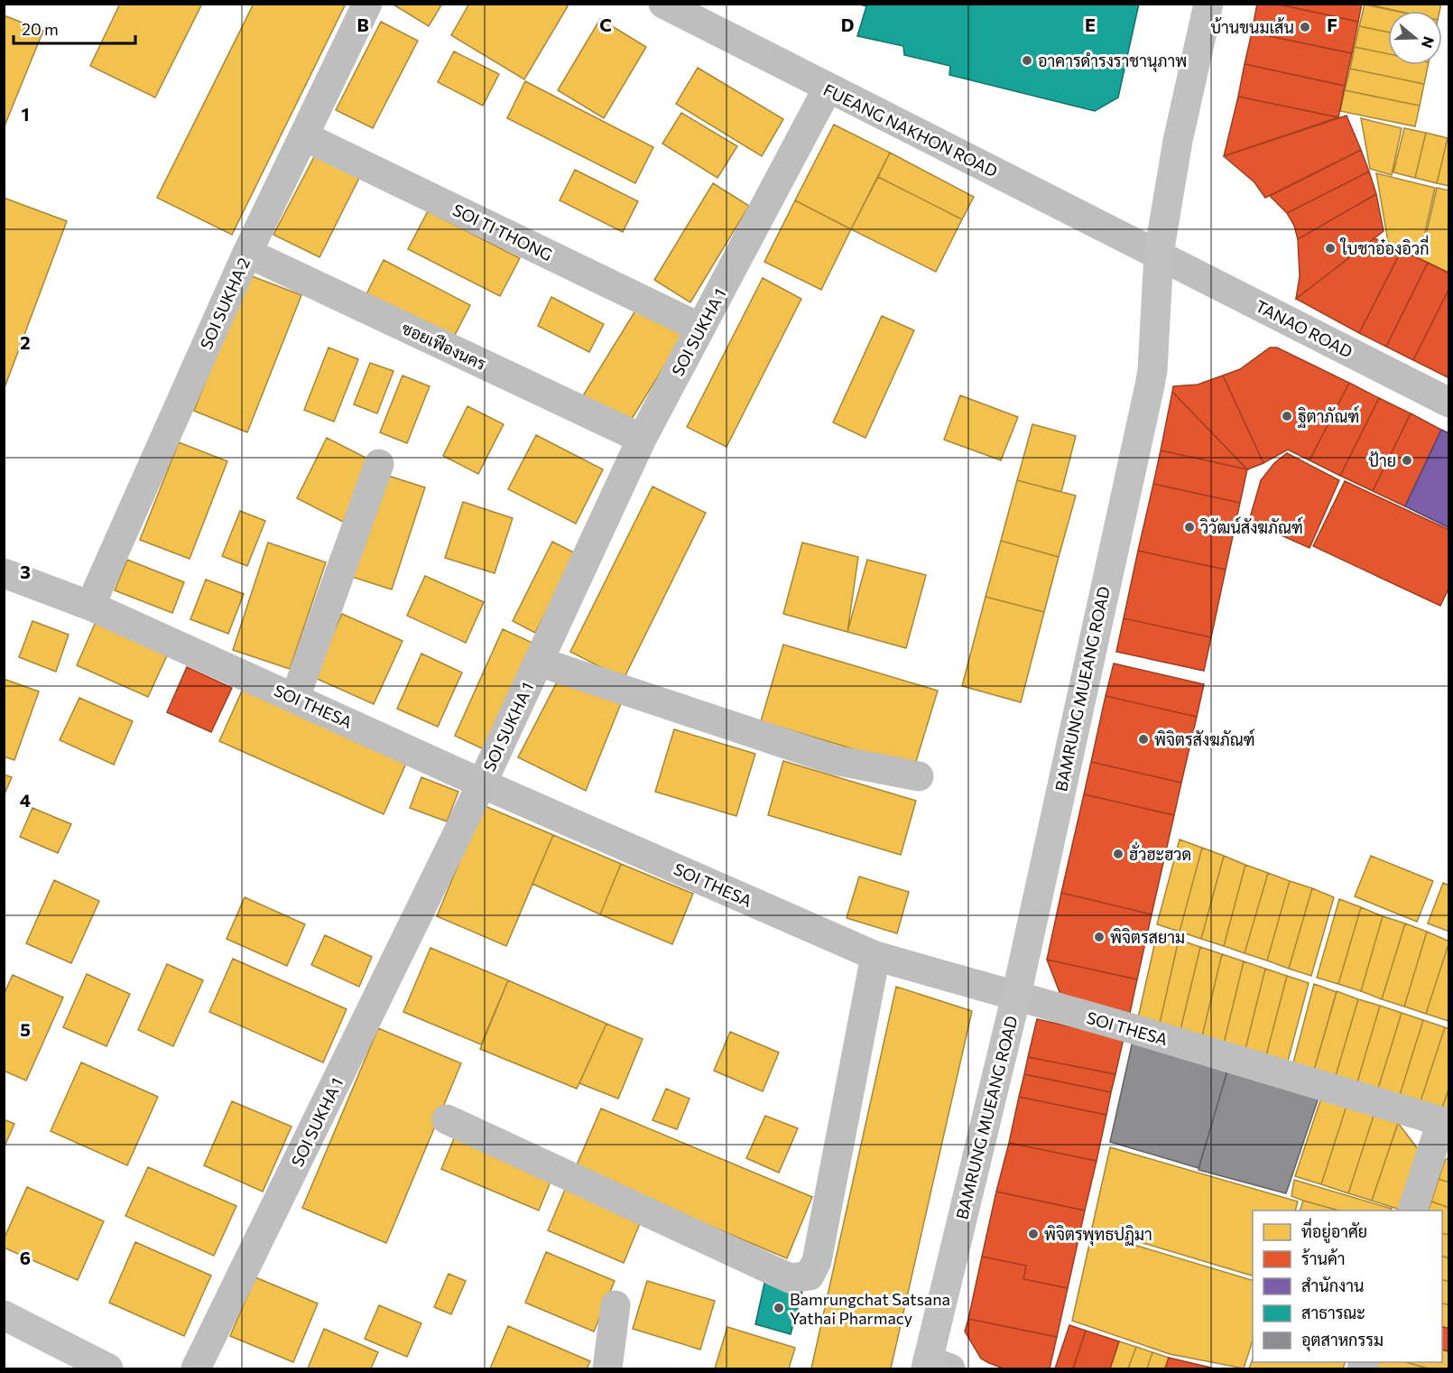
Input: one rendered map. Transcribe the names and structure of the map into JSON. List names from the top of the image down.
{
  "streets": {
    "main road": ["BAMRUNG MUEANG ROAD"],
    "street": [
      "FUEANG NAKHON ROAD",
      "SOI TI THONG",
      "SOI SUKHA 2",
      "TANAO ROAD",
      "SOI SUKHA 1",
      "ซอยเฟืองนคร",
      "SOI THESA"
    ]
  },
  "crossings": [
    ["FUEANG NAKHON ROAD", "TANAO ROAD"],
    ["FUEANG NAKHON ROAD", "SOI SUKHA 1"],
    ["FUEANG NAKHON ROAD", "BAMRUNG MUEANG ROAD"],
    ["SOI TI THONG", "SOI SUKHA 2"],
    ["SOI TI THONG", "SOI SUKHA 1"],
    ["SOI SUKHA 2", "ซอยเฟืองนคร"],
    ["SOI SUKHA 2", "SOI THESA"],
    ["TANAO ROAD", "BAMRUNG MUEANG ROAD"],
    ["SOI SUKHA 1", "ซอยเฟืองนคร"],
    ["SOI SUKHA 1", "SOI THESA"],
    ["BAMRUNG MUEANG ROAD", "SOI THESA"]
  ],
  "places": [
    "บ้านขนมเส้น",
    "อาคารดำรงราชานุภาพ",
    "ใบชาอ๋องอิวกี่",
    "ฐิตาภัณฑ์",
    "ป้าย",
    "วิวัฒน์สังฆภัณฑ์",
    "พิจิตรสังฆภัณฑ์",
    "ฮั่วฮะฮวด",
    "พิจิตรสยาม",
    "พิจิตรพุทธปฏิมา",
    "Bamrungchat Satsana Yathai Pharmacy"
  ],
  "legend": [
    "ที่อยู่อาศัย",
    "ร้านค้า",
    "สำนักงาน",
    "สาธารณะ",
    "อุตสาหกรรม"
  ],
  "scale_bar": "20 m",
  "north": "right",
  "grid": {
    "columns": [
      "B",
      "C",
      "D",
      "E",
      "F"
    ],
    "rows": [
      "1",
      "2",
      "3",
      "4",
      "5",
      "6"
    ]
  }
}
